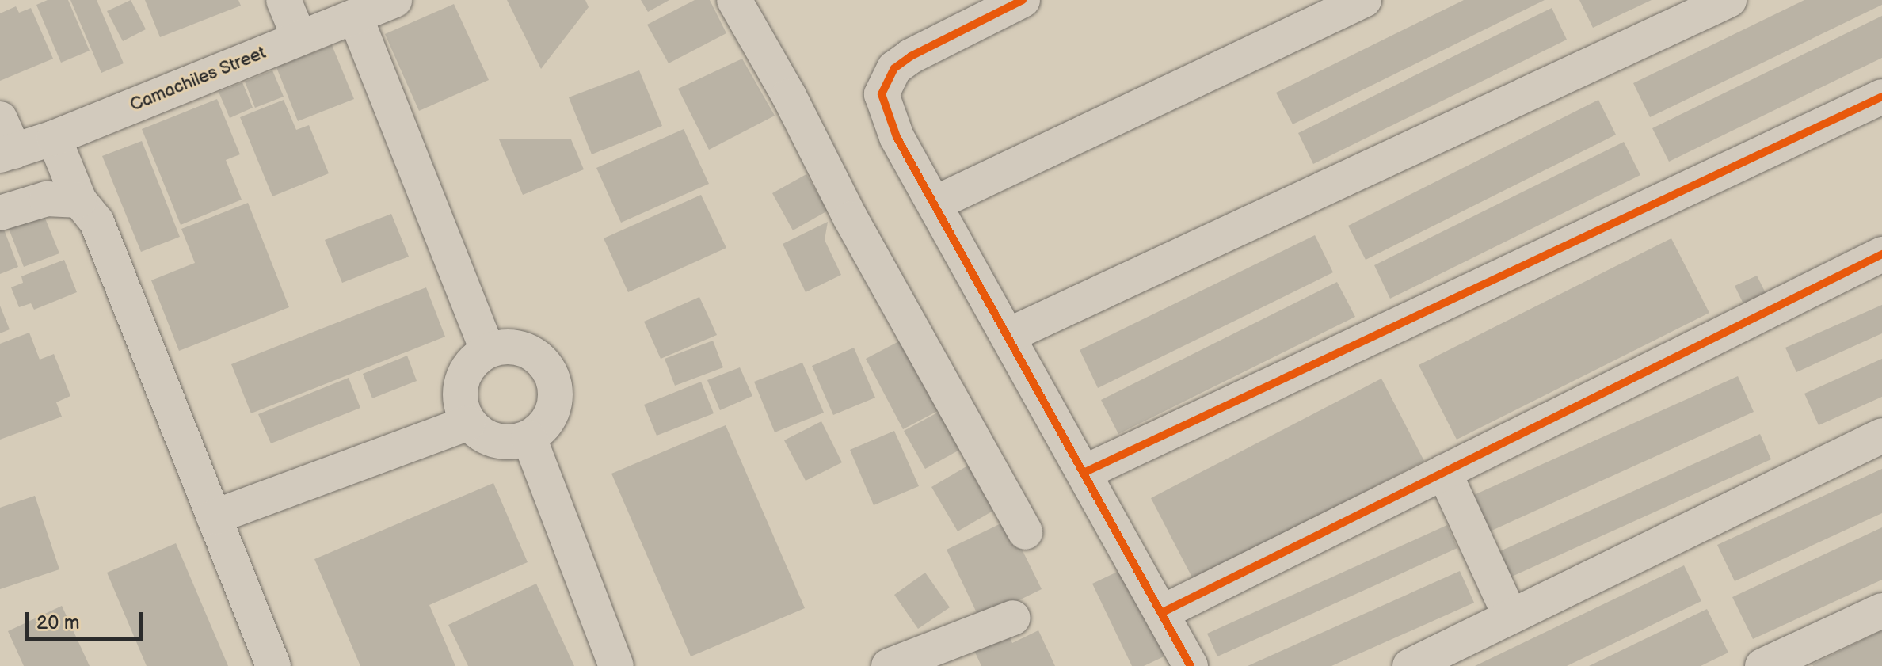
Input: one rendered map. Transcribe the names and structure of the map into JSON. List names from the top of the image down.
{
  "streets": {
    "street": ["Camachiles Street"]
  },
  "scale_bar": "20 m"
}
